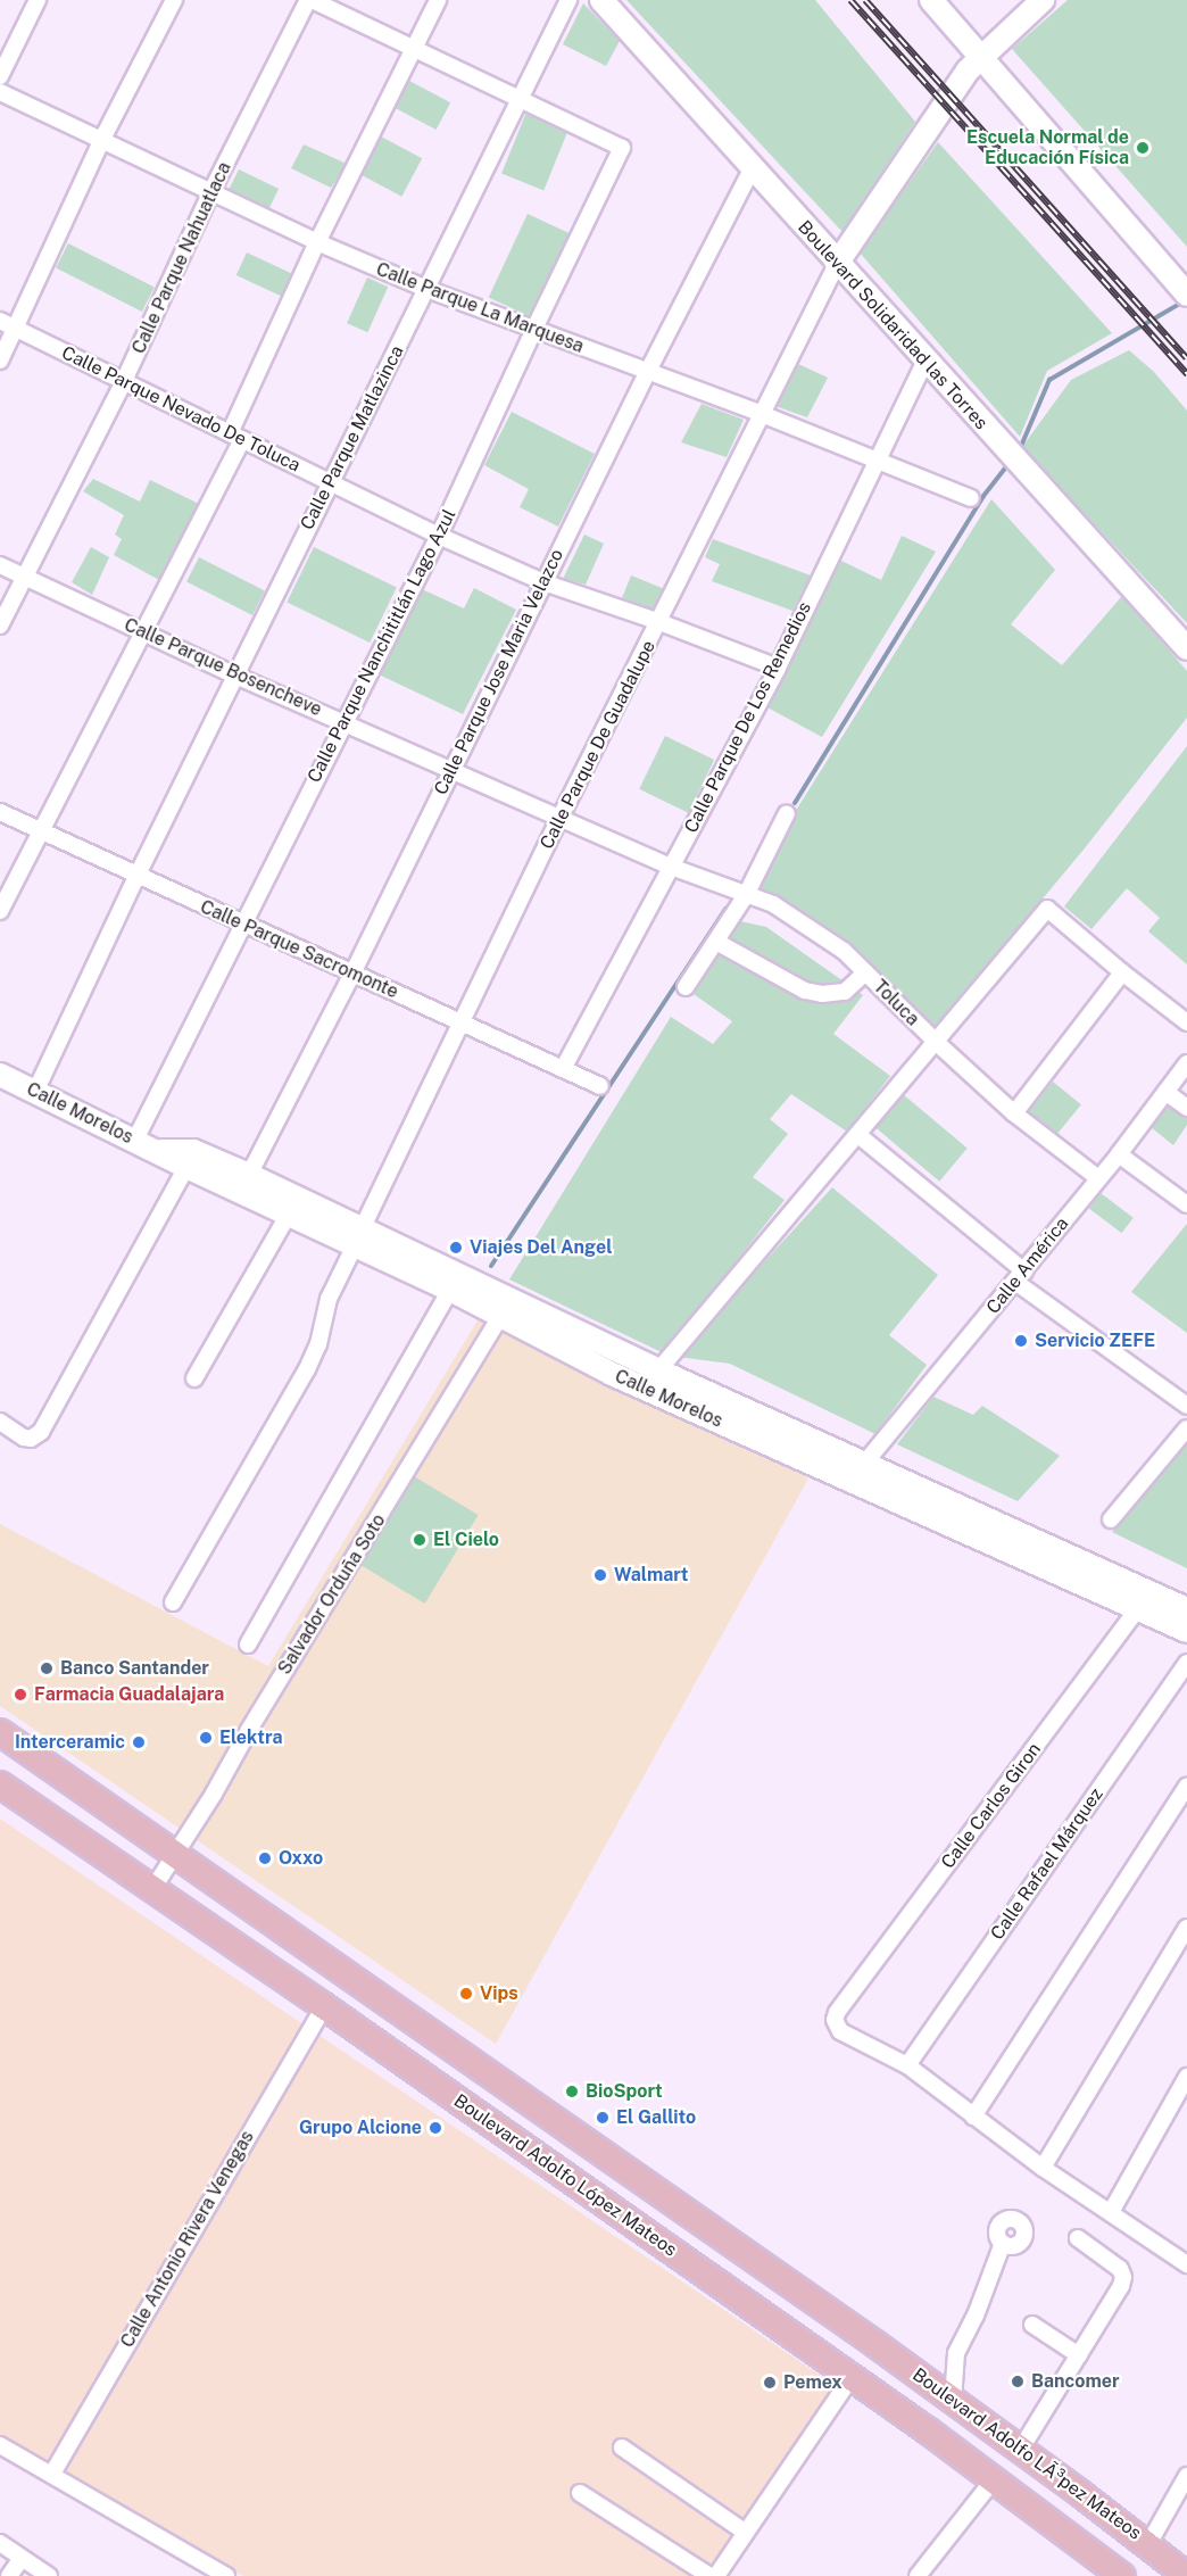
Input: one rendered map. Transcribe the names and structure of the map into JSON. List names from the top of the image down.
{
  "streets": {
    "main road": [
      "Boulevard Solidaridad las Torres",
      "Calle Morelos",
      "Boulevard Adolfo López Mateos",
      "Boulevard Adolfo LÃ³pez Mateos"
    ],
    "street": [
      "Calle Parque Nahuatlaca",
      "Calle Parque La Marquesa",
      "Calle Parque Nevado De Toluca",
      "Calle Parque Matlazinca",
      "Calle Parque Nanchititlán Lago Azul",
      "Calle Parque Bosencheve",
      "Calle Parque Jose Maria Velazco",
      "Calle Parque De Los Remedios",
      "Calle Parque De Guadalupe",
      "Calle Parque Sacromonte",
      "Toluca",
      "Calle América",
      "Salvador Orduña Soto",
      "Calle Carlos Giron",
      "Calle Rafael Márquez",
      "Calle Antonio Rivera Venegas"
    ]
  },
  "crossings": [
    ["Calle Parque Nahuatlaca", "Calle Parque La Marquesa"],
    ["Calle Parque Nahuatlaca", "Calle Parque Nevado De Toluca"],
    ["Calle Parque Nahuatlaca", "Calle Parque Bosencheve"],
    ["Calle Parque La Marquesa", "Calle Parque Matlazinca"],
    ["Calle Parque La Marquesa", "Calle Parque Nanchititlán Lago Azul"],
    ["Calle Parque La Marquesa", "Calle Parque Jose Maria Velazco"],
    ["Calle Parque La Marquesa", "Calle Parque De Los Remedios"],
    ["Calle Parque La Marquesa", "Calle Parque De Guadalupe"],
    ["Boulevard Solidaridad las Torres", "Calle Parque Jose Maria Velazco"],
    ["Boulevard Solidaridad las Torres", "Calle Parque De Los Remedios"],
    ["Boulevard Solidaridad las Torres", "Calle Parque De Guadalupe"],
    ["Calle Parque Nevado De Toluca", "Calle Parque Matlazinca"],
    ["Calle Parque Nevado De Toluca", "Calle Parque Nanchititlán Lago Azul"],
    ["Calle Parque Nevado De Toluca", "Calle Parque Jose Maria Velazco"],
    ["Calle Parque Nevado De Toluca", "Calle Parque De Los Remedios"],
    ["Calle Parque Nevado De Toluca", "Calle Parque De Guadalupe"],
    ["Calle Parque Matlazinca", "Calle Parque Nanchititlán Lago Azul"],
    ["Calle Parque Matlazinca", "Calle Parque Bosencheve"],
    ["Calle Parque Matlazinca", "Calle Parque Sacromonte"],
    ["Calle Parque Matlazinca", "Calle Morelos"],
    ["Calle Parque Nanchititlán Lago Azul", "Calle Parque Bosencheve"],
    ["Calle Parque Nanchititlán Lago Azul", "Calle Parque Sacromonte"],
    ["Calle Parque Nanchititlán Lago Azul", "Calle Morelos"],
    ["Calle Parque Bosencheve", "Calle Parque Jose Maria Velazco"],
    ["Calle Parque Bosencheve", "Calle Parque De Los Remedios"],
    ["Calle Parque Bosencheve", "Calle Parque De Guadalupe"],
    ["Calle Parque Bosencheve", "Toluca"],
    ["Calle Parque Jose Maria Velazco", "Calle Parque Sacromonte"],
    ["Calle Parque Jose Maria Velazco", "Calle Morelos"],
    ["Calle Parque De Los Remedios", "Calle Parque Sacromonte"],
    ["Calle Parque De Los Remedios", "Toluca"],
    ["Calle Parque De Guadalupe", "Calle Parque Sacromonte"],
    ["Calle Parque De Guadalupe", "Calle Morelos"],
    ["Toluca", "Calle América"],
    ["Calle Morelos", "Calle América"],
    ["Calle Morelos", "Salvador Orduña Soto"],
    ["Calle Morelos", "Calle Carlos Giron"],
    ["Salvador Orduña Soto", "Boulevard Adolfo López Mateos"],
    ["Calle Carlos Giron", "Calle Rafael Márquez"],
    ["Boulevard Adolfo López Mateos", "Calle Antonio Rivera Venegas"],
    ["Boulevard Adolfo López Mateos", "Boulevard Adolfo LÃ³pez Mateos"]
  ],
  "places": [
    "Escuela Normal de Educación Física",
    "Viajes Del Angel",
    "Servicio ZEFE",
    "El Cielo",
    "Walmart",
    "Banco Santander",
    "Farmacia Guadalajara",
    "Elektra",
    "Interceramic",
    "Oxxo",
    "Vips",
    "BioSport",
    "El Gallito",
    "Grupo Alcione",
    "Bancomer",
    "Pemex"
  ]
}
